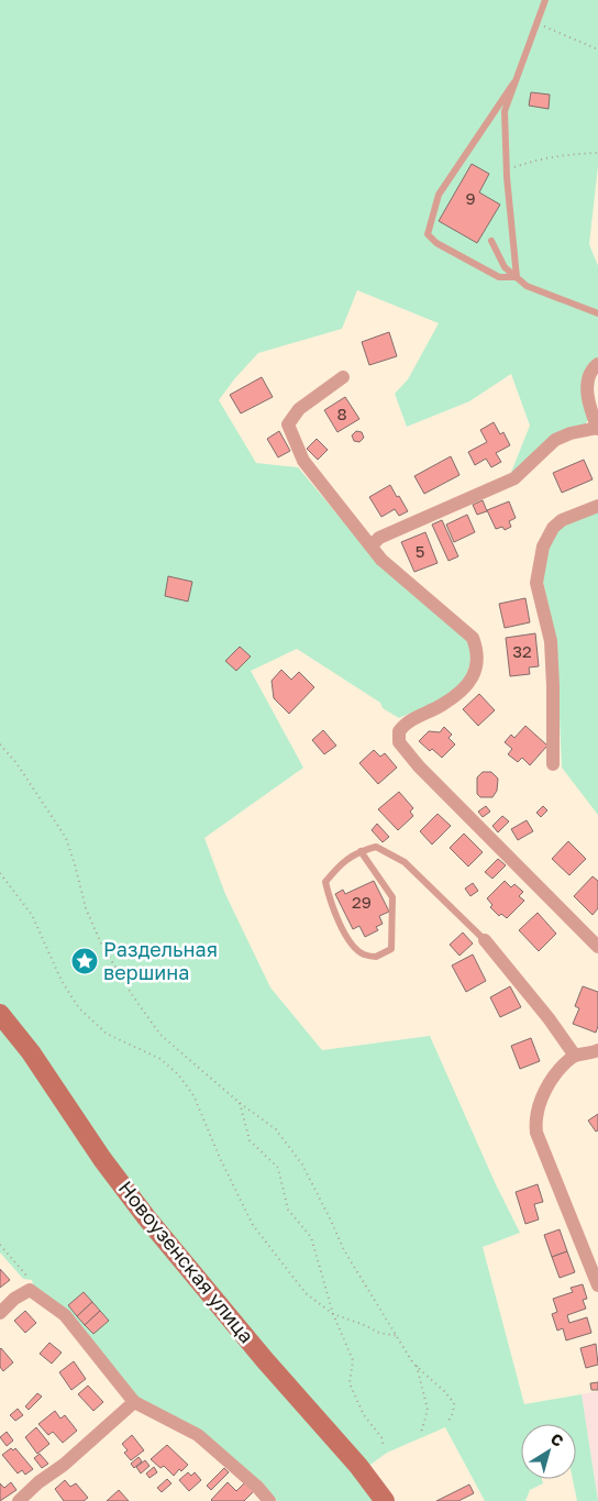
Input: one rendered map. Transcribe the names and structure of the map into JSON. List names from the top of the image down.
{
  "streets": {
    "main road": ["Новоузенская улица"]
  },
  "places": {
    "place": ["Раздельная вершина"]
  },
  "house_numbers": [
    "9",
    "8",
    "5",
    "32",
    "29"
  ],
  "north": "top right"
}
